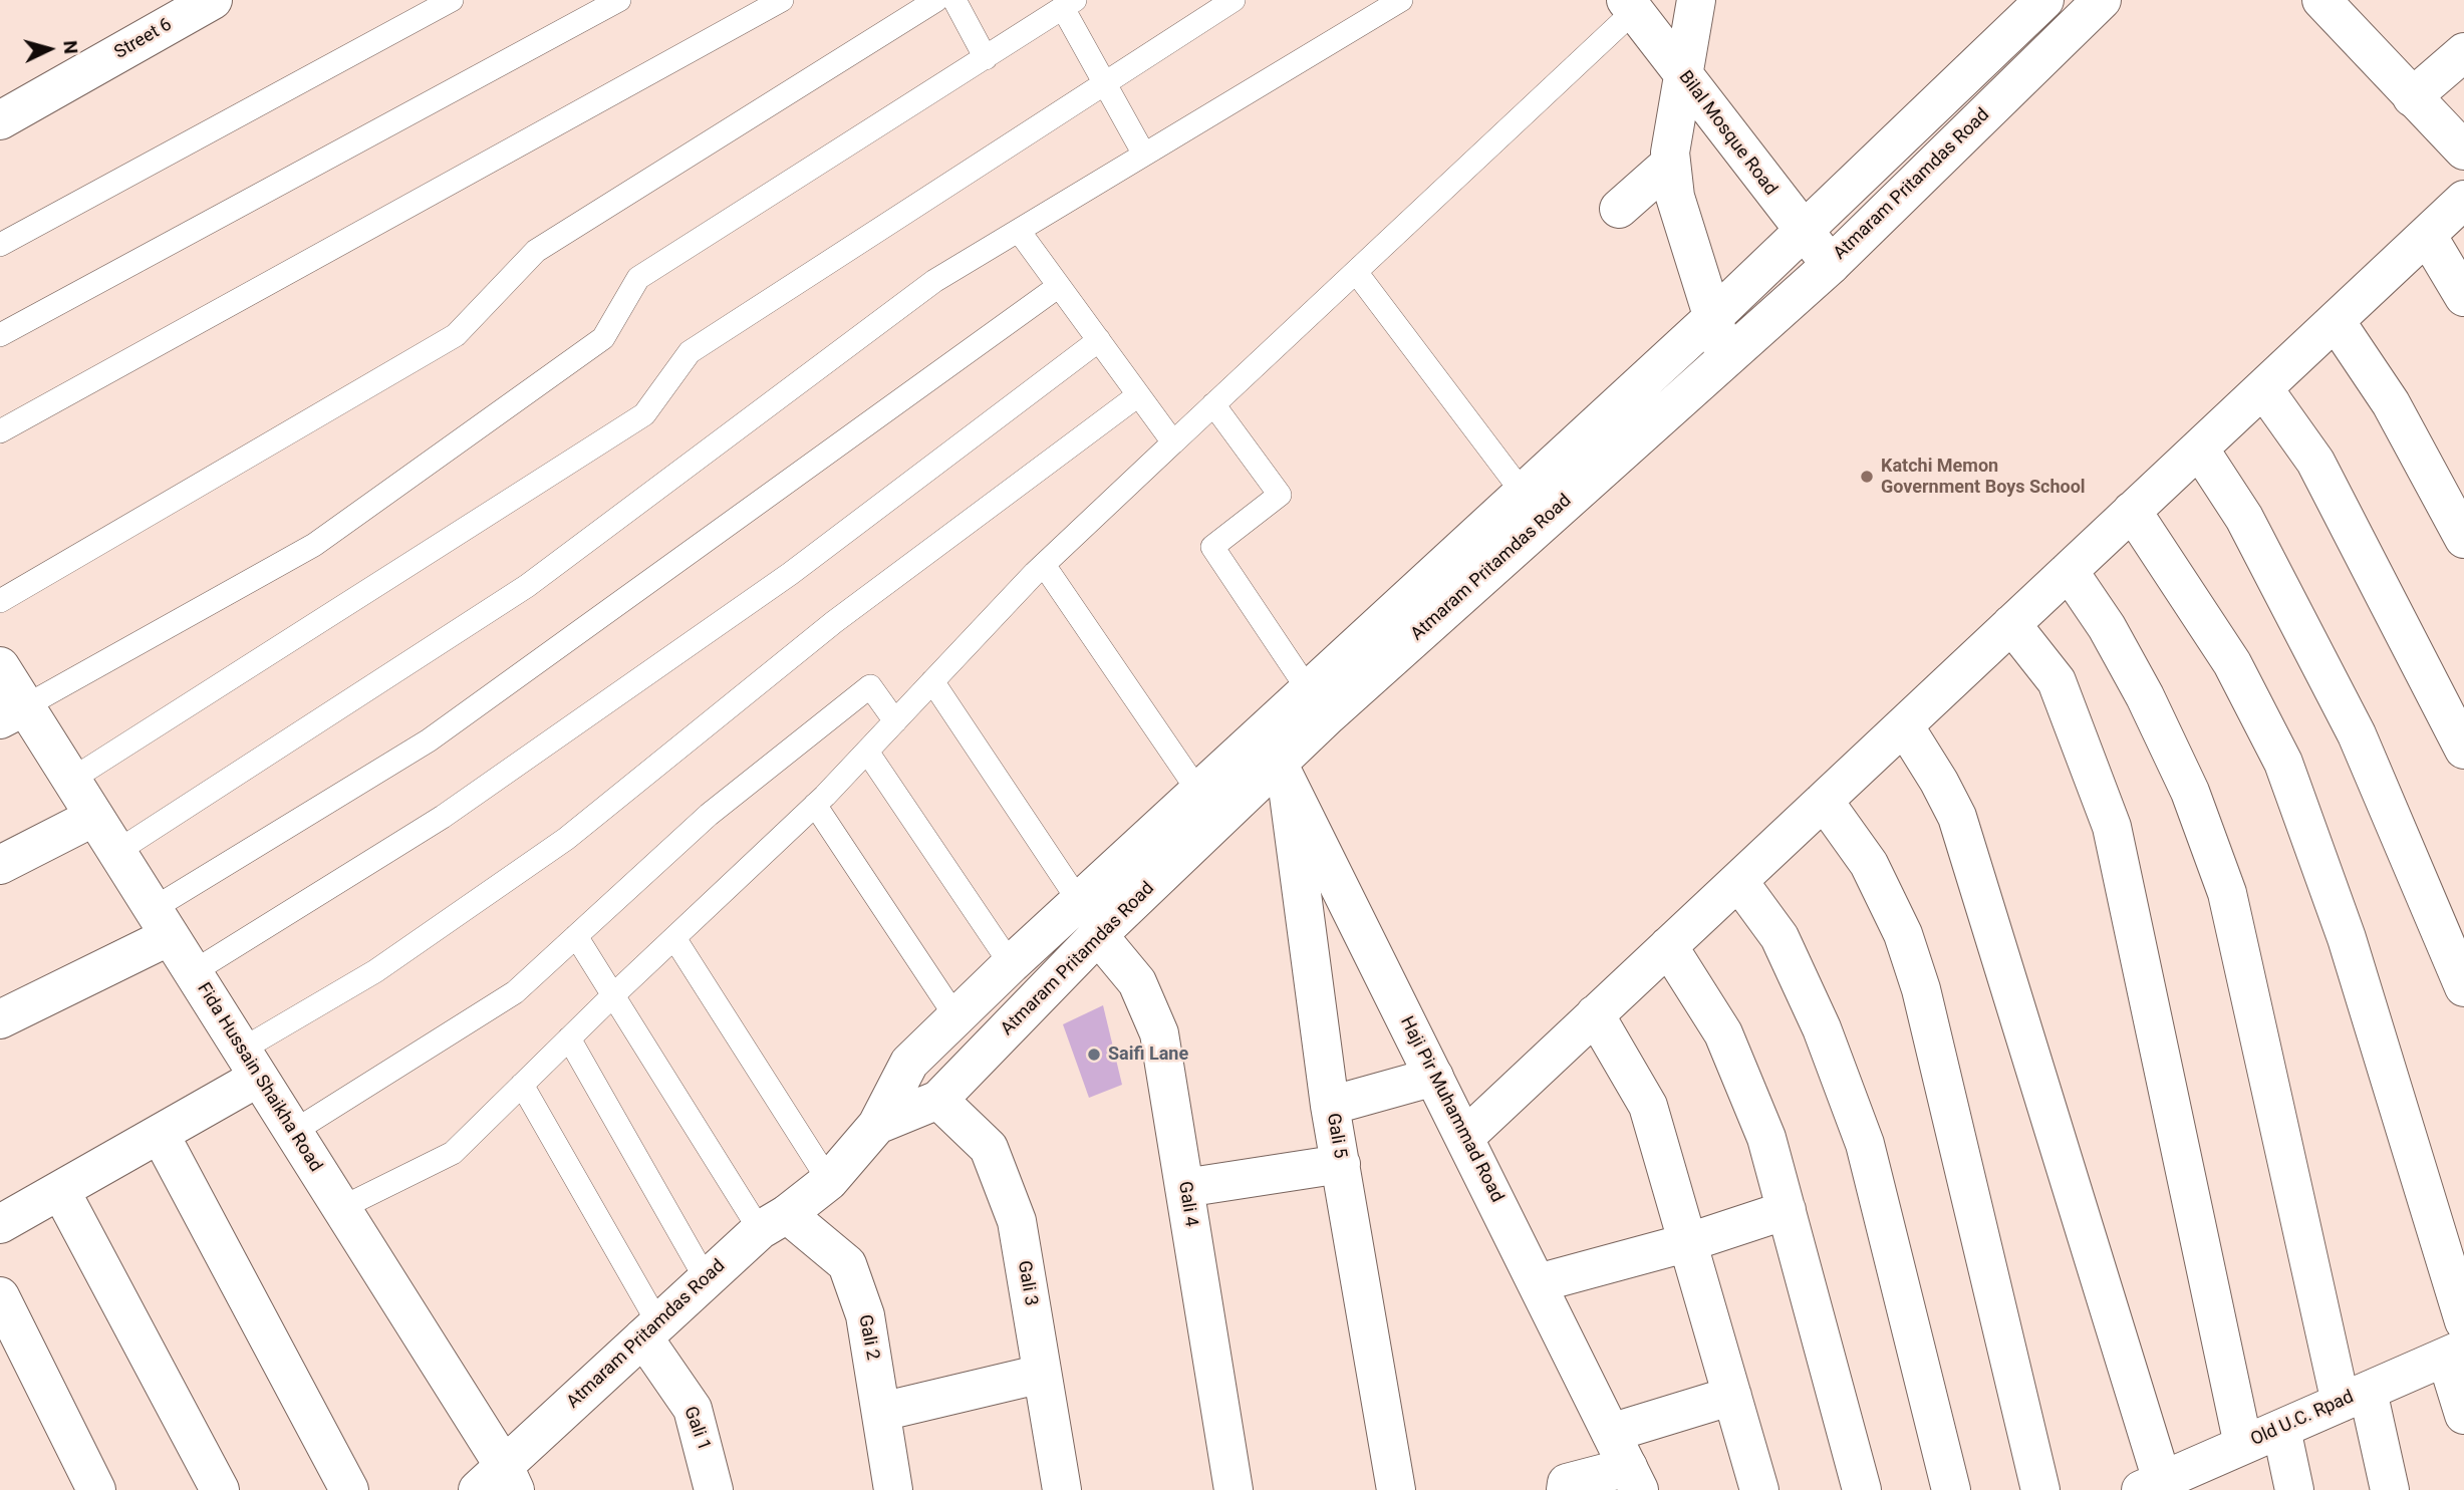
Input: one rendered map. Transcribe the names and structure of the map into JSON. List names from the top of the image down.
{
  "streets": {
    "street": [
      "Street 6",
      "Bilal Mosque Road",
      "Atmaram Pritamdas Road",
      "Fida Hussain Shaikha Road",
      "Haji Pir Muhammad Road",
      "Gali 5",
      "Gali 4",
      "Gali 3",
      "Gali 2",
      "Old U.C. Rpad",
      "Gali 1"
    ]
  },
  "crossings": [
    ["Bilal Mosque Road", "Atmaram Pritamdas Road"],
    ["Atmaram Pritamdas Road", "Fida Hussain Shaikha Road"],
    ["Atmaram Pritamdas Road", "Haji Pir Muhammad Road"],
    ["Atmaram Pritamdas Road", "Gali 5"],
    ["Atmaram Pritamdas Road", "Gali 4"],
    ["Atmaram Pritamdas Road", "Gali 3"],
    ["Atmaram Pritamdas Road", "Gali 2"],
    ["Atmaram Pritamdas Road", "Gali 1"],
    ["Haji Pir Muhammad Road", "Gali 5"]
  ],
  "places": ["Katchi Memon Government Boys School", "Saifi Lane"],
  "north": "right"
}
